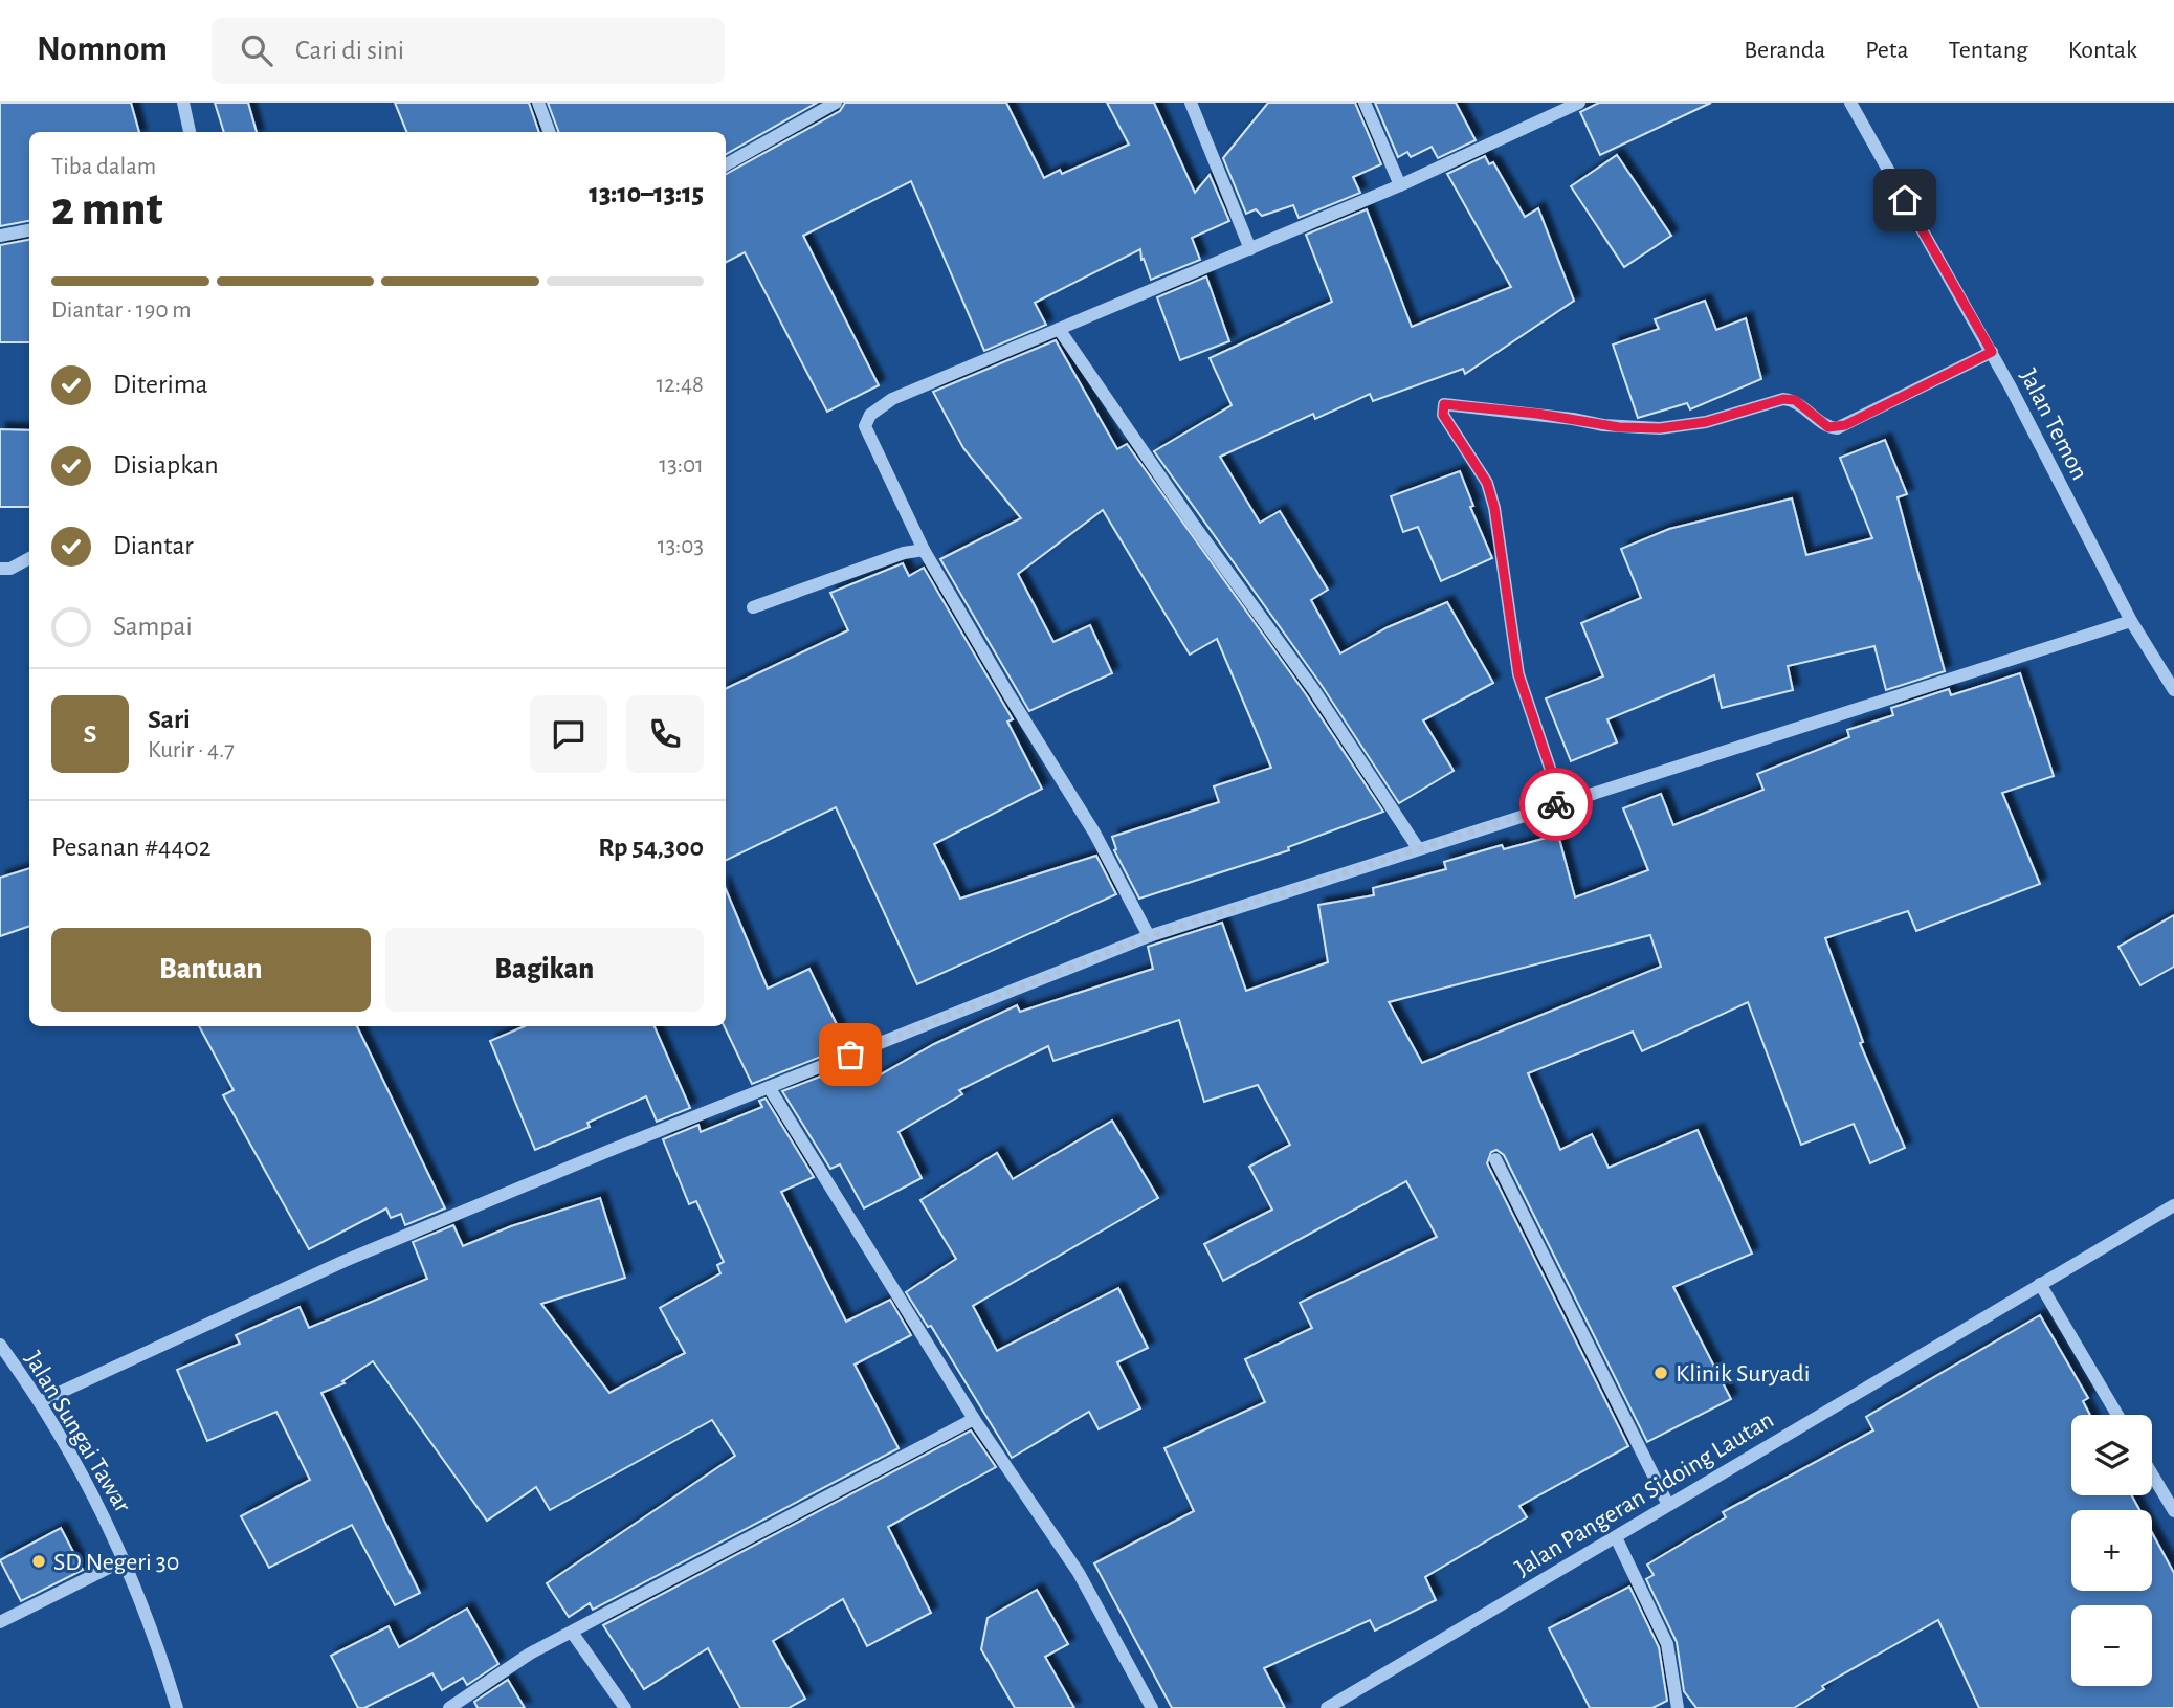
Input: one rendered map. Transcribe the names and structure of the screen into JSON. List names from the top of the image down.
{
  "streets": {
    "street": ["Jalan Temon", "Jalan Sungai Tawar", "Jalan Pangeran Sidoing Lautan"]
  },
  "places": ["Klinik Suryadi", "SD Negeri 30"],
  "page": {
    "header": "Nomnom",
    "search": "Cari di sini",
    "nav": [
      "Beranda",
      "Peta",
      "Tentang",
      "Kontak"
    ],
    "heading": ["2 mnt", "Tiba dalam", "13:10–13:15"],
    "panel": [
      "Sari",
      "Kurir · 4.7",
      "Pesanan #4402",
      "Rp 54,300"
    ],
    "bar": "Diantar · 190 m",
    "list": [
      ["Diterima", "12:48"],
      ["Disiapkan", "13:01"],
      ["Diantar", "13:03"],
      "Sampai"
    ],
    "round": "S",
    "buttons": ["Bantuan", "Bagikan"],
    "map_buttons": ["+", "−"]
  }
}
